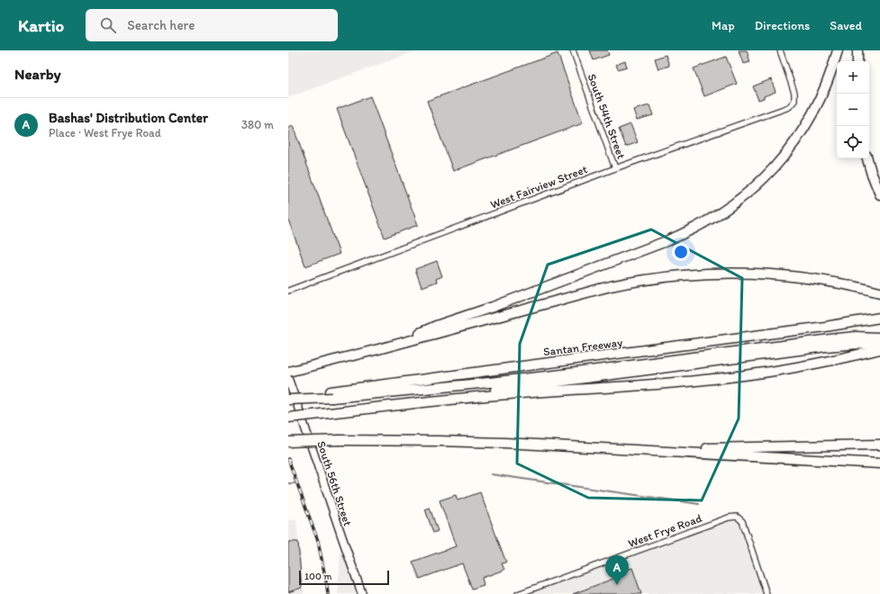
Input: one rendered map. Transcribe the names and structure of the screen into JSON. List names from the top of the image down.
{
  "streets": {
    "highway": ["Santan Freeway"],
    "main road": ["South 56th Street"],
    "street": ["South 54th Street", "West Fairview Street", "West Frye Road"]
  },
  "crossings": [
    ["South 54th Street", "West Fairview Street"]
  ],
  "scale_bar": "100 m",
  "page": {
    "header": "Kartio",
    "search": "Search here",
    "nav": ["Map", "Directions", "Saved"],
    "heading": "Nearby",
    "map_buttons": ["+", "−"],
    "list": [
      {
        "mark": "A",
        "name": "Bashas' Distribution Center",
        "note": "Place · West Frye Road",
        "value": "380 m"
      }
    ],
    "pins": "A",
    "scale": "100 m"
  }
}
